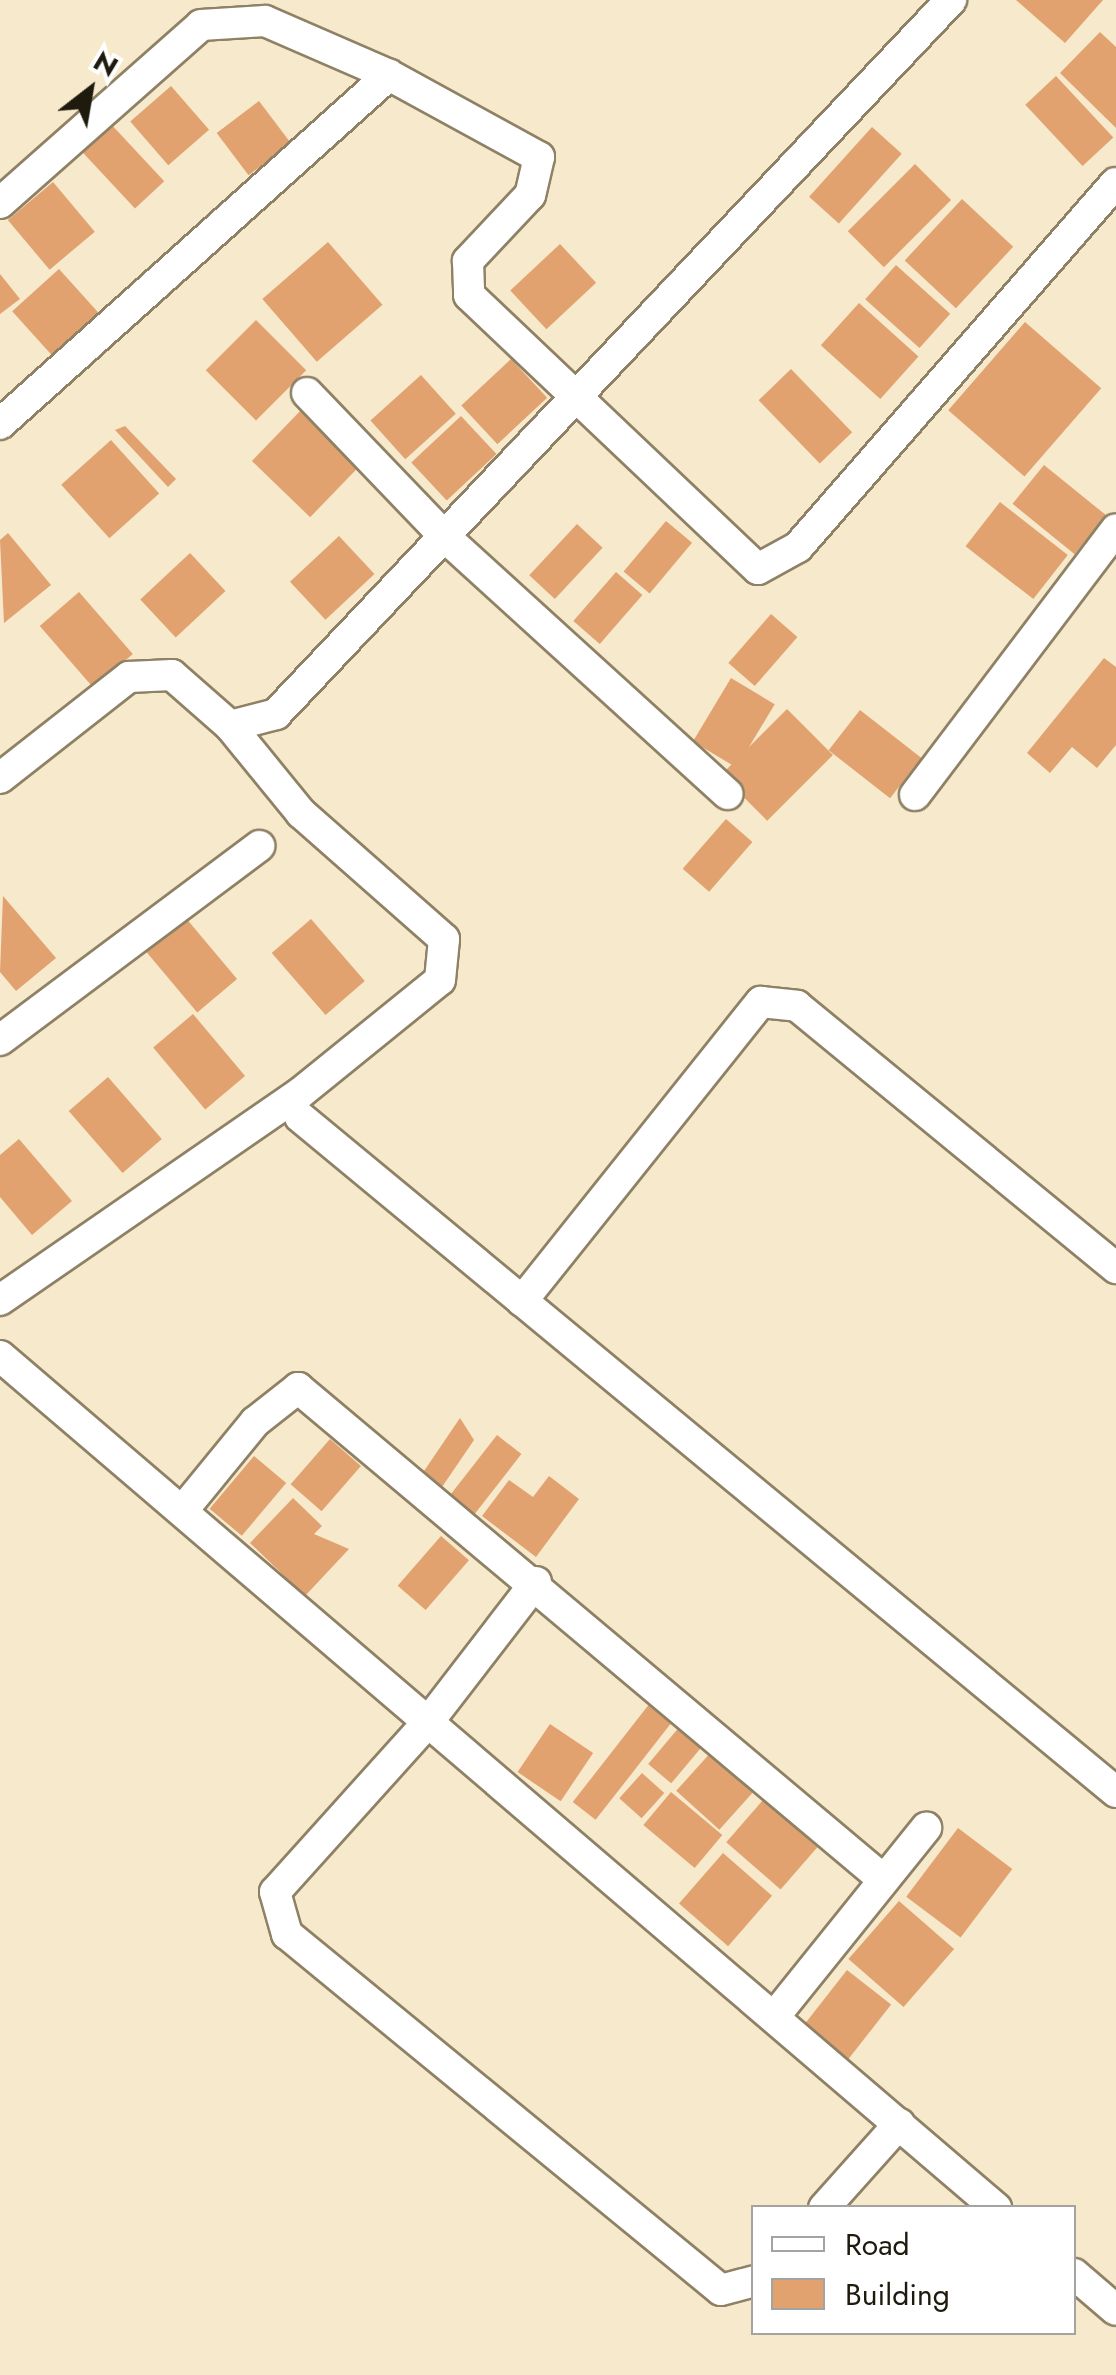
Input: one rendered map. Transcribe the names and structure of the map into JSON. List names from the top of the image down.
{
  "legend": ["Road", "Building"],
  "north": "top right"
}
